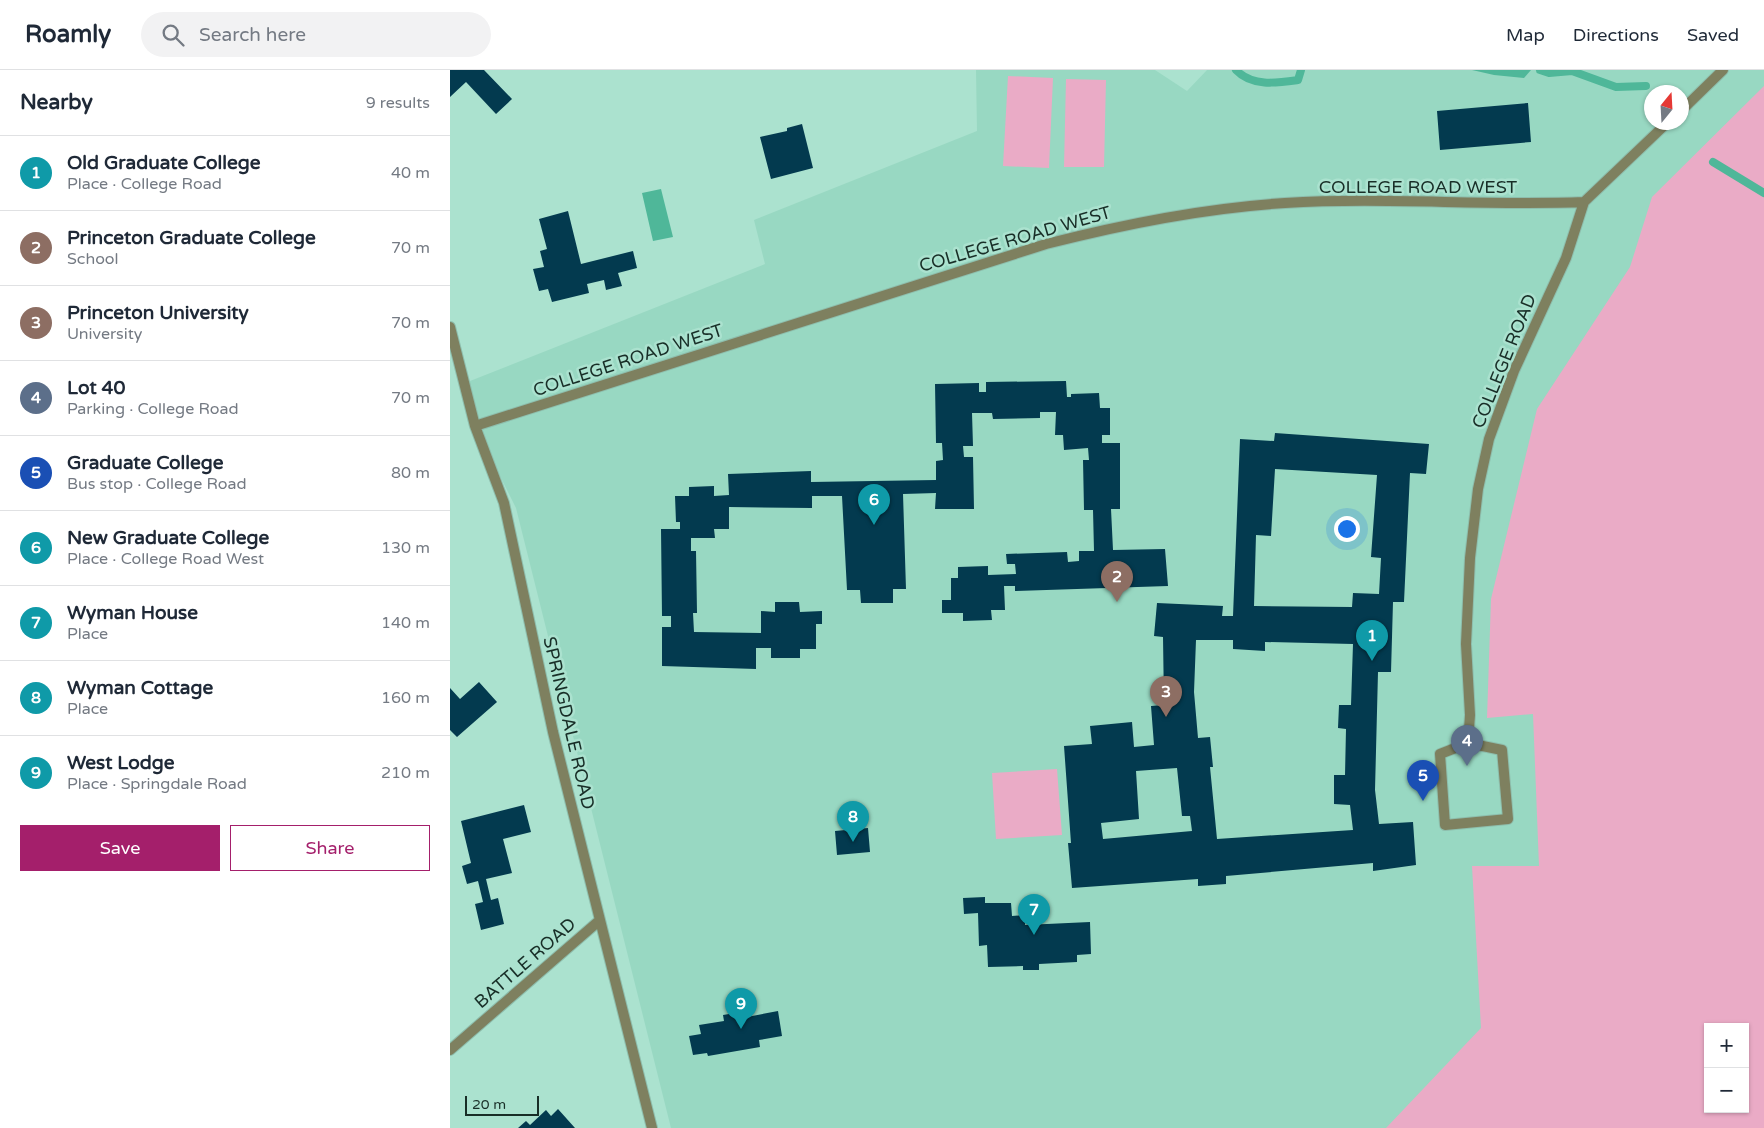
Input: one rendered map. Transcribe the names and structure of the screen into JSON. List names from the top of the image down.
{
  "streets": {
    "street": [
      "COLLEGE ROAD WEST",
      "COLLEGE ROAD",
      "SPRINGDALE ROAD",
      "BATTLE ROAD"
    ]
  },
  "crossings": [
    ["COLLEGE ROAD WEST", "COLLEGE ROAD"],
    ["COLLEGE ROAD WEST", "SPRINGDALE ROAD"],
    ["SPRINGDALE ROAD", "BATTLE ROAD"]
  ],
  "scale_bar": "20 m",
  "north": "top",
  "page": {
    "header": "Roamly",
    "search": "Search here",
    "nav": ["Map", "Directions", "Saved"],
    "heading": ["Nearby", "9 results"],
    "list": [
      {
        "mark": "1",
        "name": "Old Graduate College",
        "note": "Place · College Road",
        "value": "40 m"
      },
      {
        "mark": "2",
        "name": "Princeton Graduate College",
        "note": "School",
        "value": "70 m"
      },
      {
        "mark": "3",
        "name": "Princeton University",
        "note": "University",
        "value": "70 m"
      },
      {
        "mark": "4",
        "name": "Lot 40",
        "note": "Parking · College Road",
        "value": "70 m"
      },
      {
        "mark": "5",
        "name": "Graduate College",
        "note": "Bus stop · College Road",
        "value": "80 m"
      },
      {
        "mark": "6",
        "name": "New Graduate College",
        "note": "Place · College Road West",
        "value": "130 m"
      },
      {
        "mark": "7",
        "name": "Wyman House",
        "note": "Place",
        "value": "140 m"
      },
      {
        "mark": "8",
        "name": "Wyman Cottage",
        "note": "Place",
        "value": "160 m"
      },
      {
        "mark": "9",
        "name": "West Lodge",
        "note": "Place · Springdale Road",
        "value": "210 m"
      }
    ],
    "pins": [
      "6",
      "2",
      "1",
      "3",
      "4",
      "5",
      "8",
      "7",
      "9"
    ],
    "buttons": ["Save", "Share"],
    "map_buttons": ["+", "−"],
    "scale": "20 m"
  }
}
